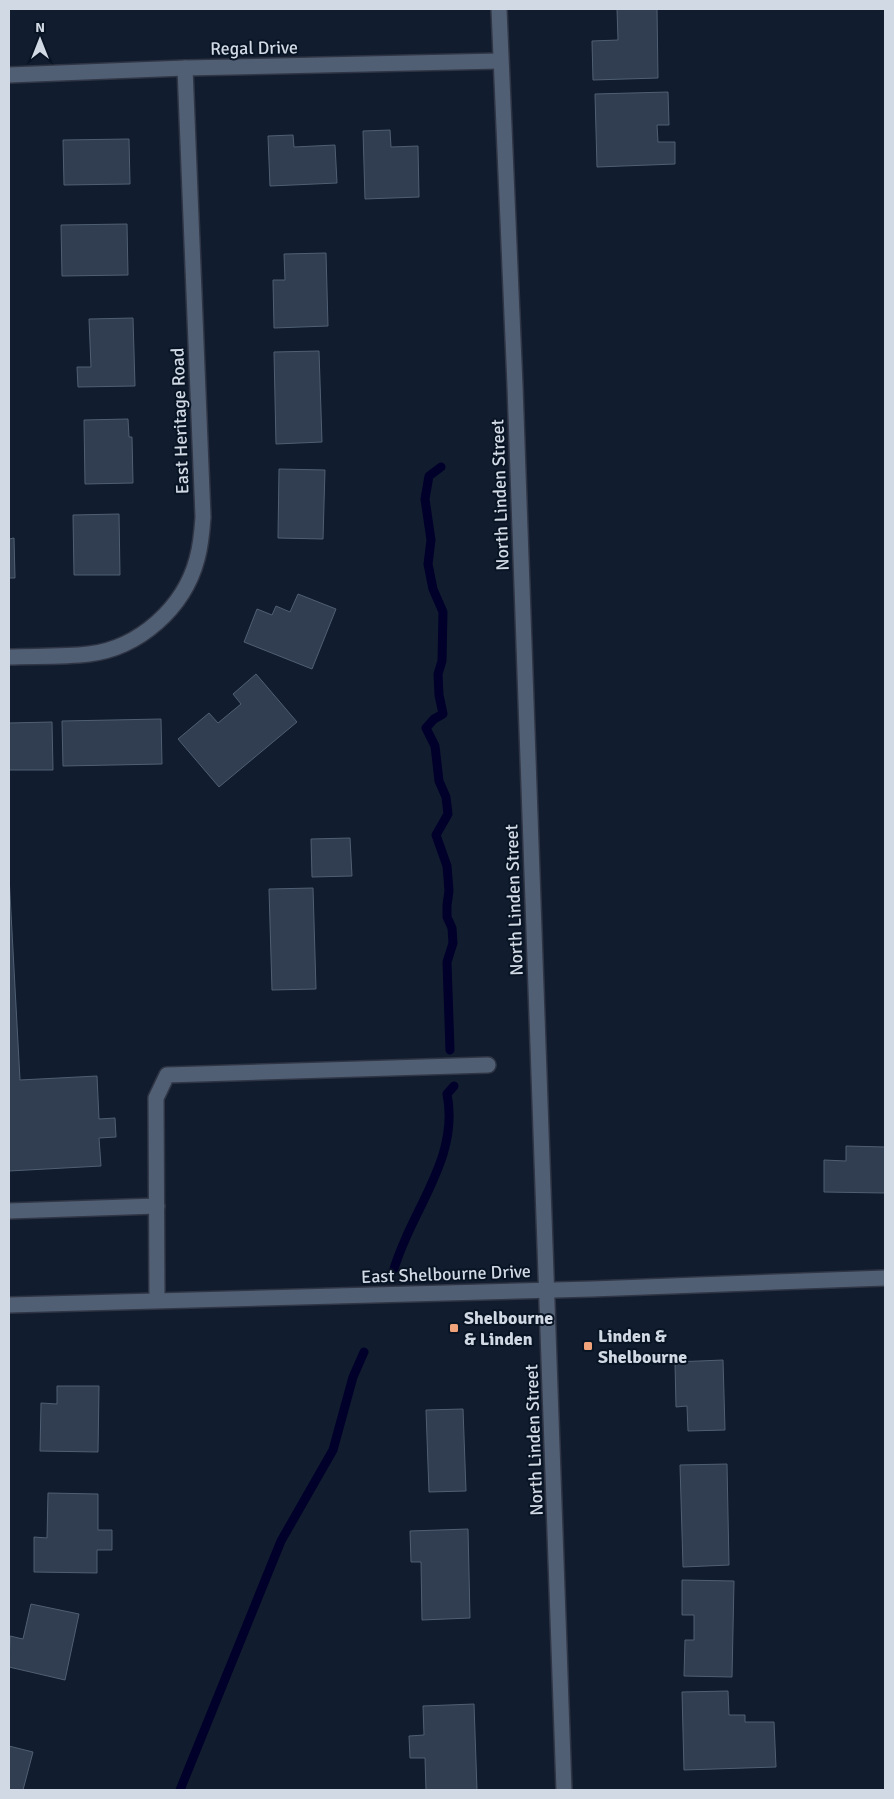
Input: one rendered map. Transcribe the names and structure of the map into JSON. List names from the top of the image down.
{
  "streets": {
    "street": [
      "Regal Drive",
      "East Heritage Road",
      "North Linden Street",
      "East Shelbourne Drive"
    ]
  },
  "crossings": [
    ["Regal Drive", "East Heritage Road"],
    ["Regal Drive", "North Linden Street"],
    ["North Linden Street", "East Shelbourne Drive"]
  ],
  "places": {
    "transit": ["Shelbourne & Linden", "Linden & Shelbourne"]
  },
  "north": "top"
}
